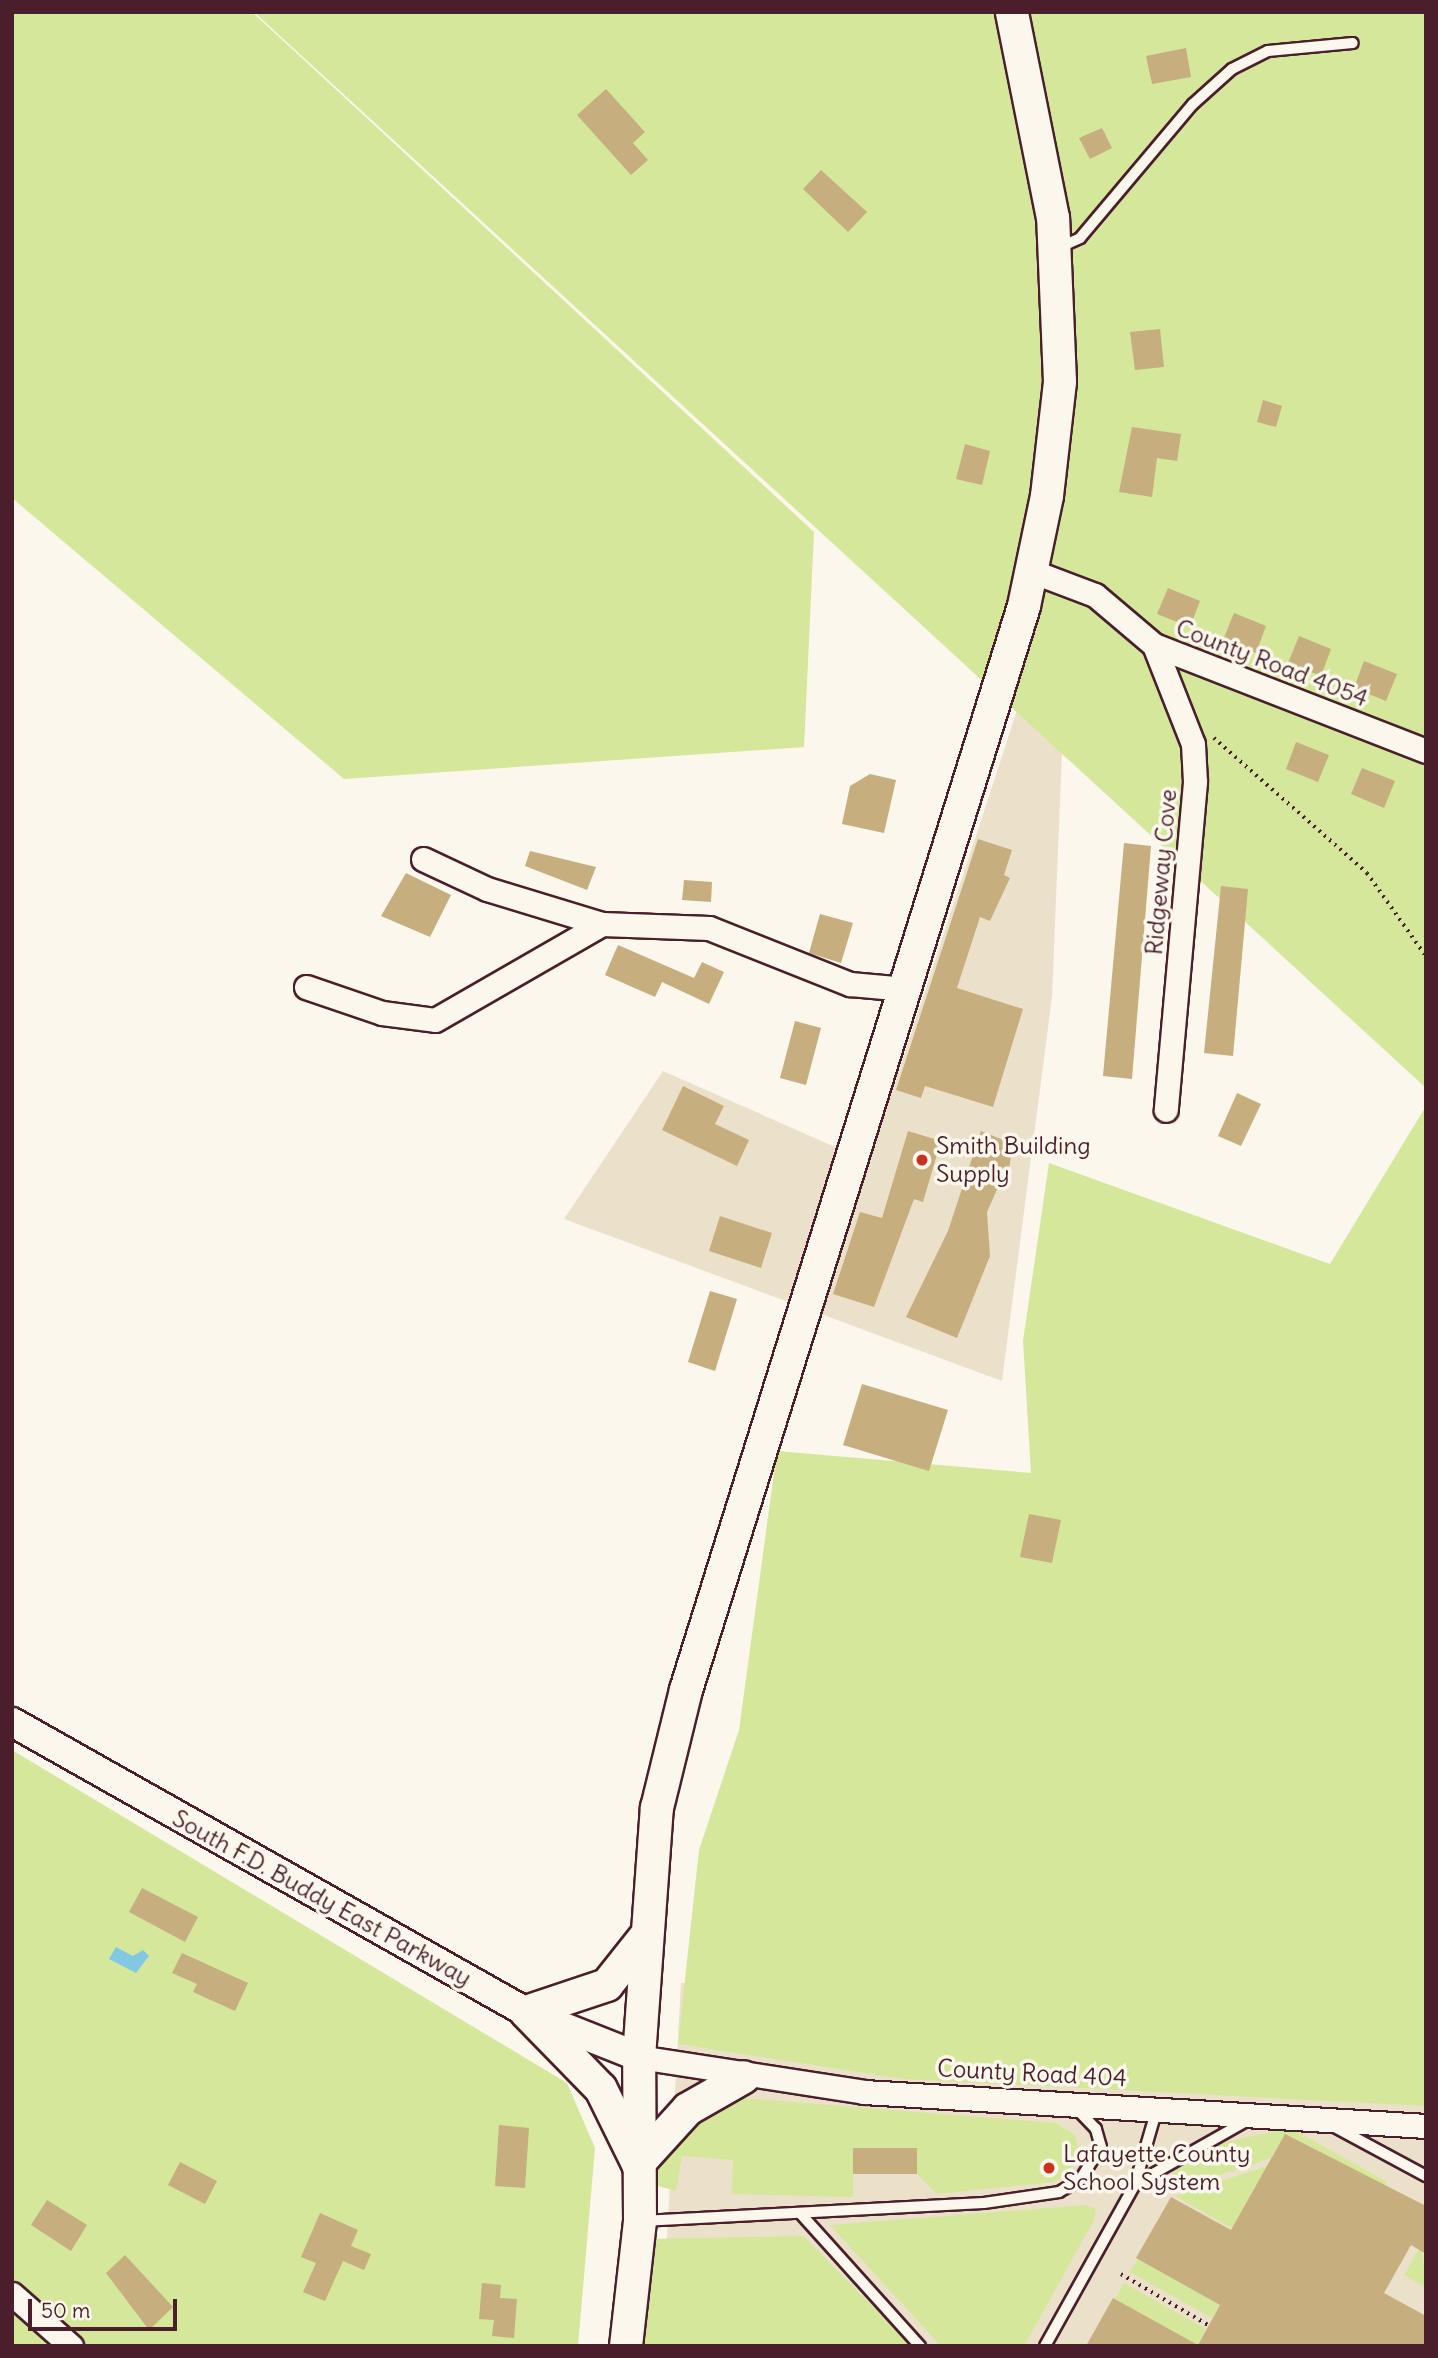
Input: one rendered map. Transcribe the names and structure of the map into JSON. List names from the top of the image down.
{
  "streets": {
    "street": [
      "County Road 4054",
      "Ridgeway Cove",
      "South F.D. Buddy East Parkway",
      "County Road 404"
    ]
  },
  "crossings": [
    ["County Road 4054", "Ridgeway Cove"],
    ["South F.D. Buddy East Parkway", "County Road 404"]
  ],
  "places": ["Smith Building Supply", "Lafayette County School System"],
  "scale_bar": "50 m"
}
